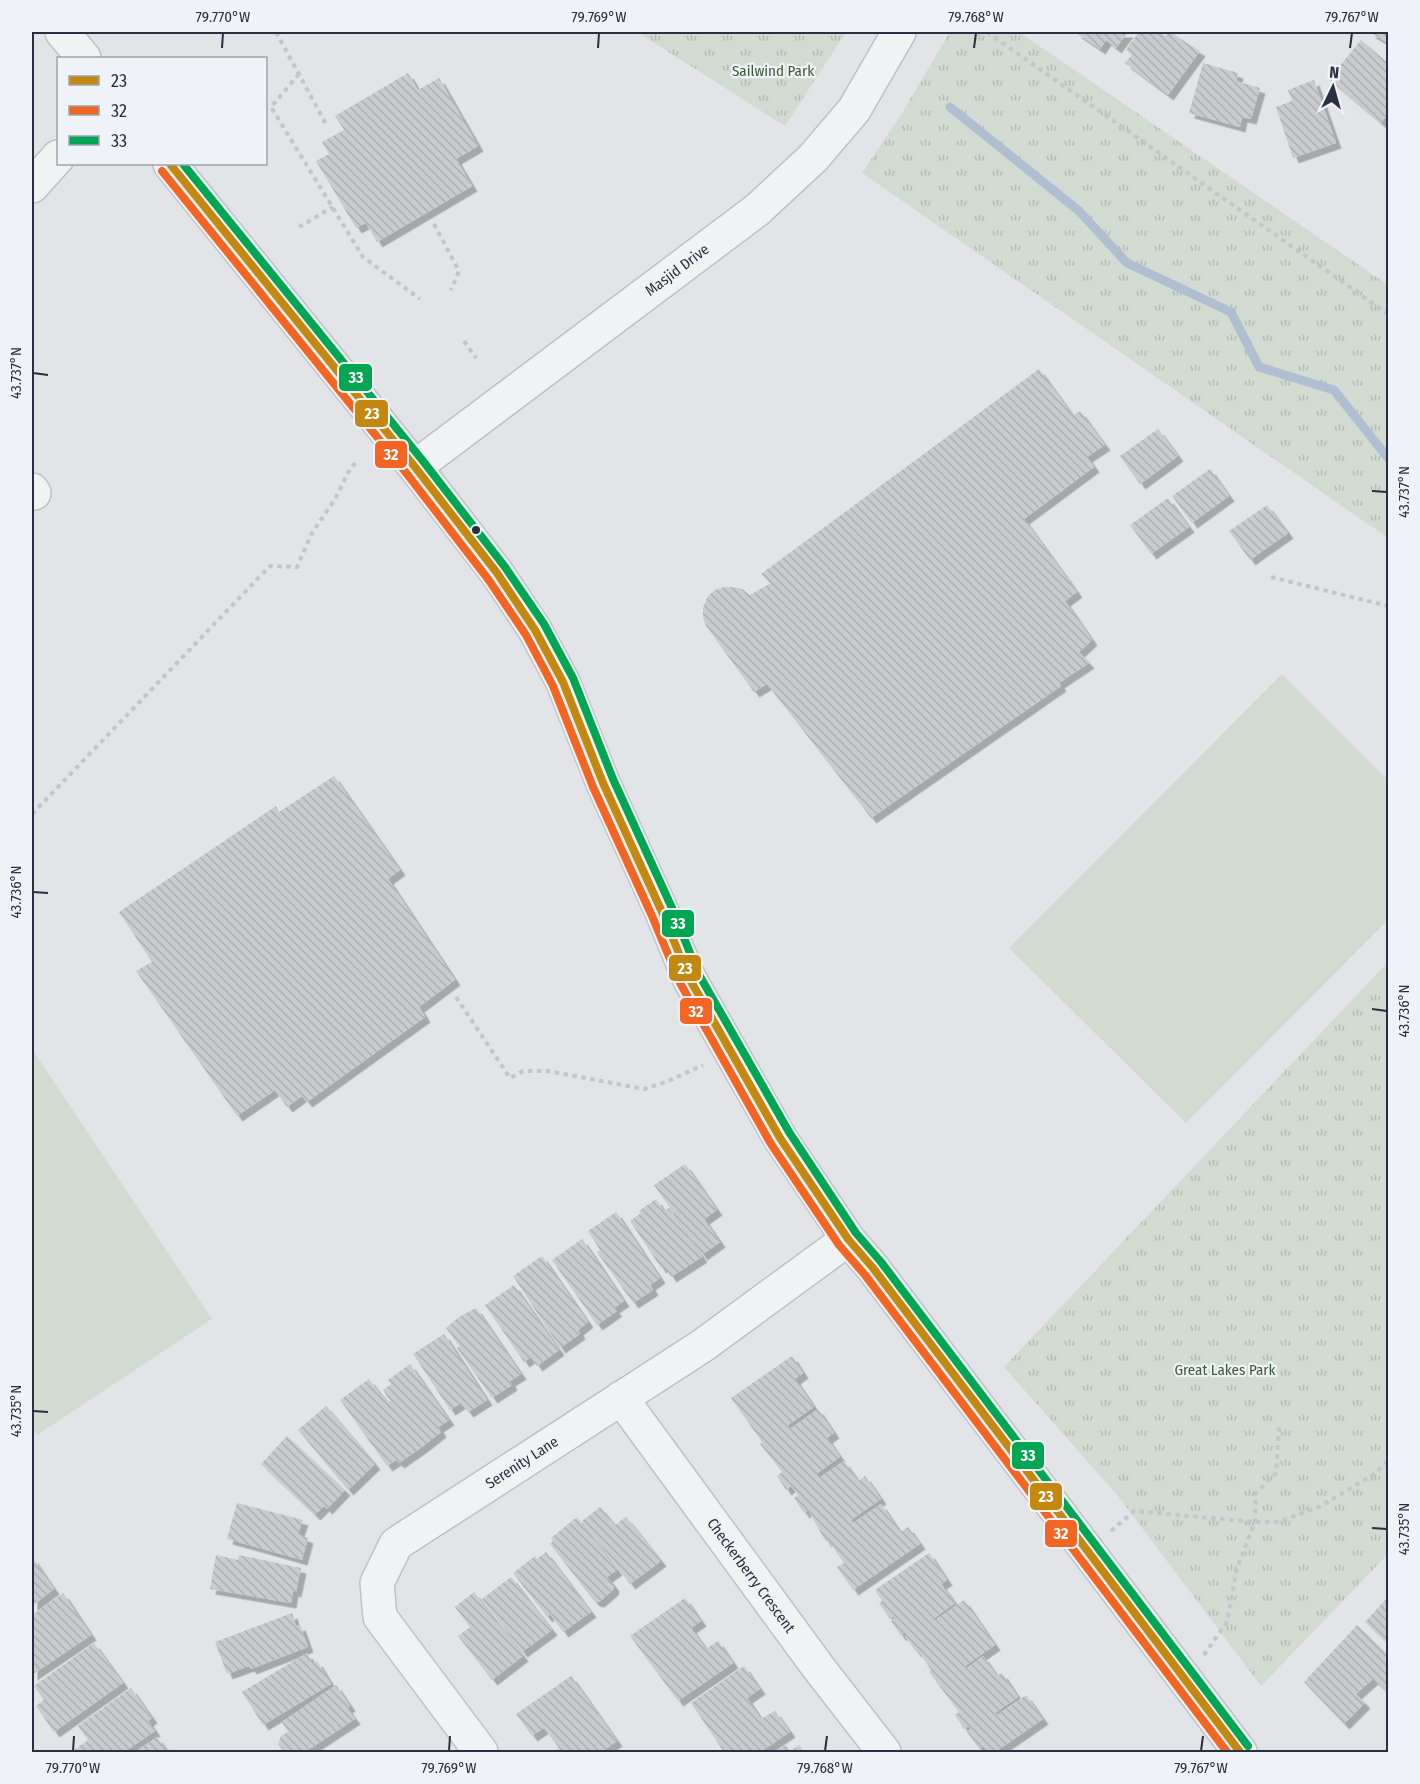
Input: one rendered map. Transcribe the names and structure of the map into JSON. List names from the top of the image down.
{
  "streets": {
    "street": ["Masjid Drive", "Serenity Lane", "Checkerberry Crescent"]
  },
  "crossings": [
    ["Serenity Lane", "Checkerberry Crescent"]
  ],
  "parks": ["Sailwind Park", "Great Lakes Park"],
  "lines": ["transit line 23", "transit line 33", "transit line 32"],
  "legend": ["23", "32", "33"],
  "north": "top",
  "coordinates": [
    "79.770°W",
    "79.769°W",
    "79.768°W",
    "79.767°W",
    "43.737°N",
    "43.736°N",
    "43.735°N"
  ]
}
